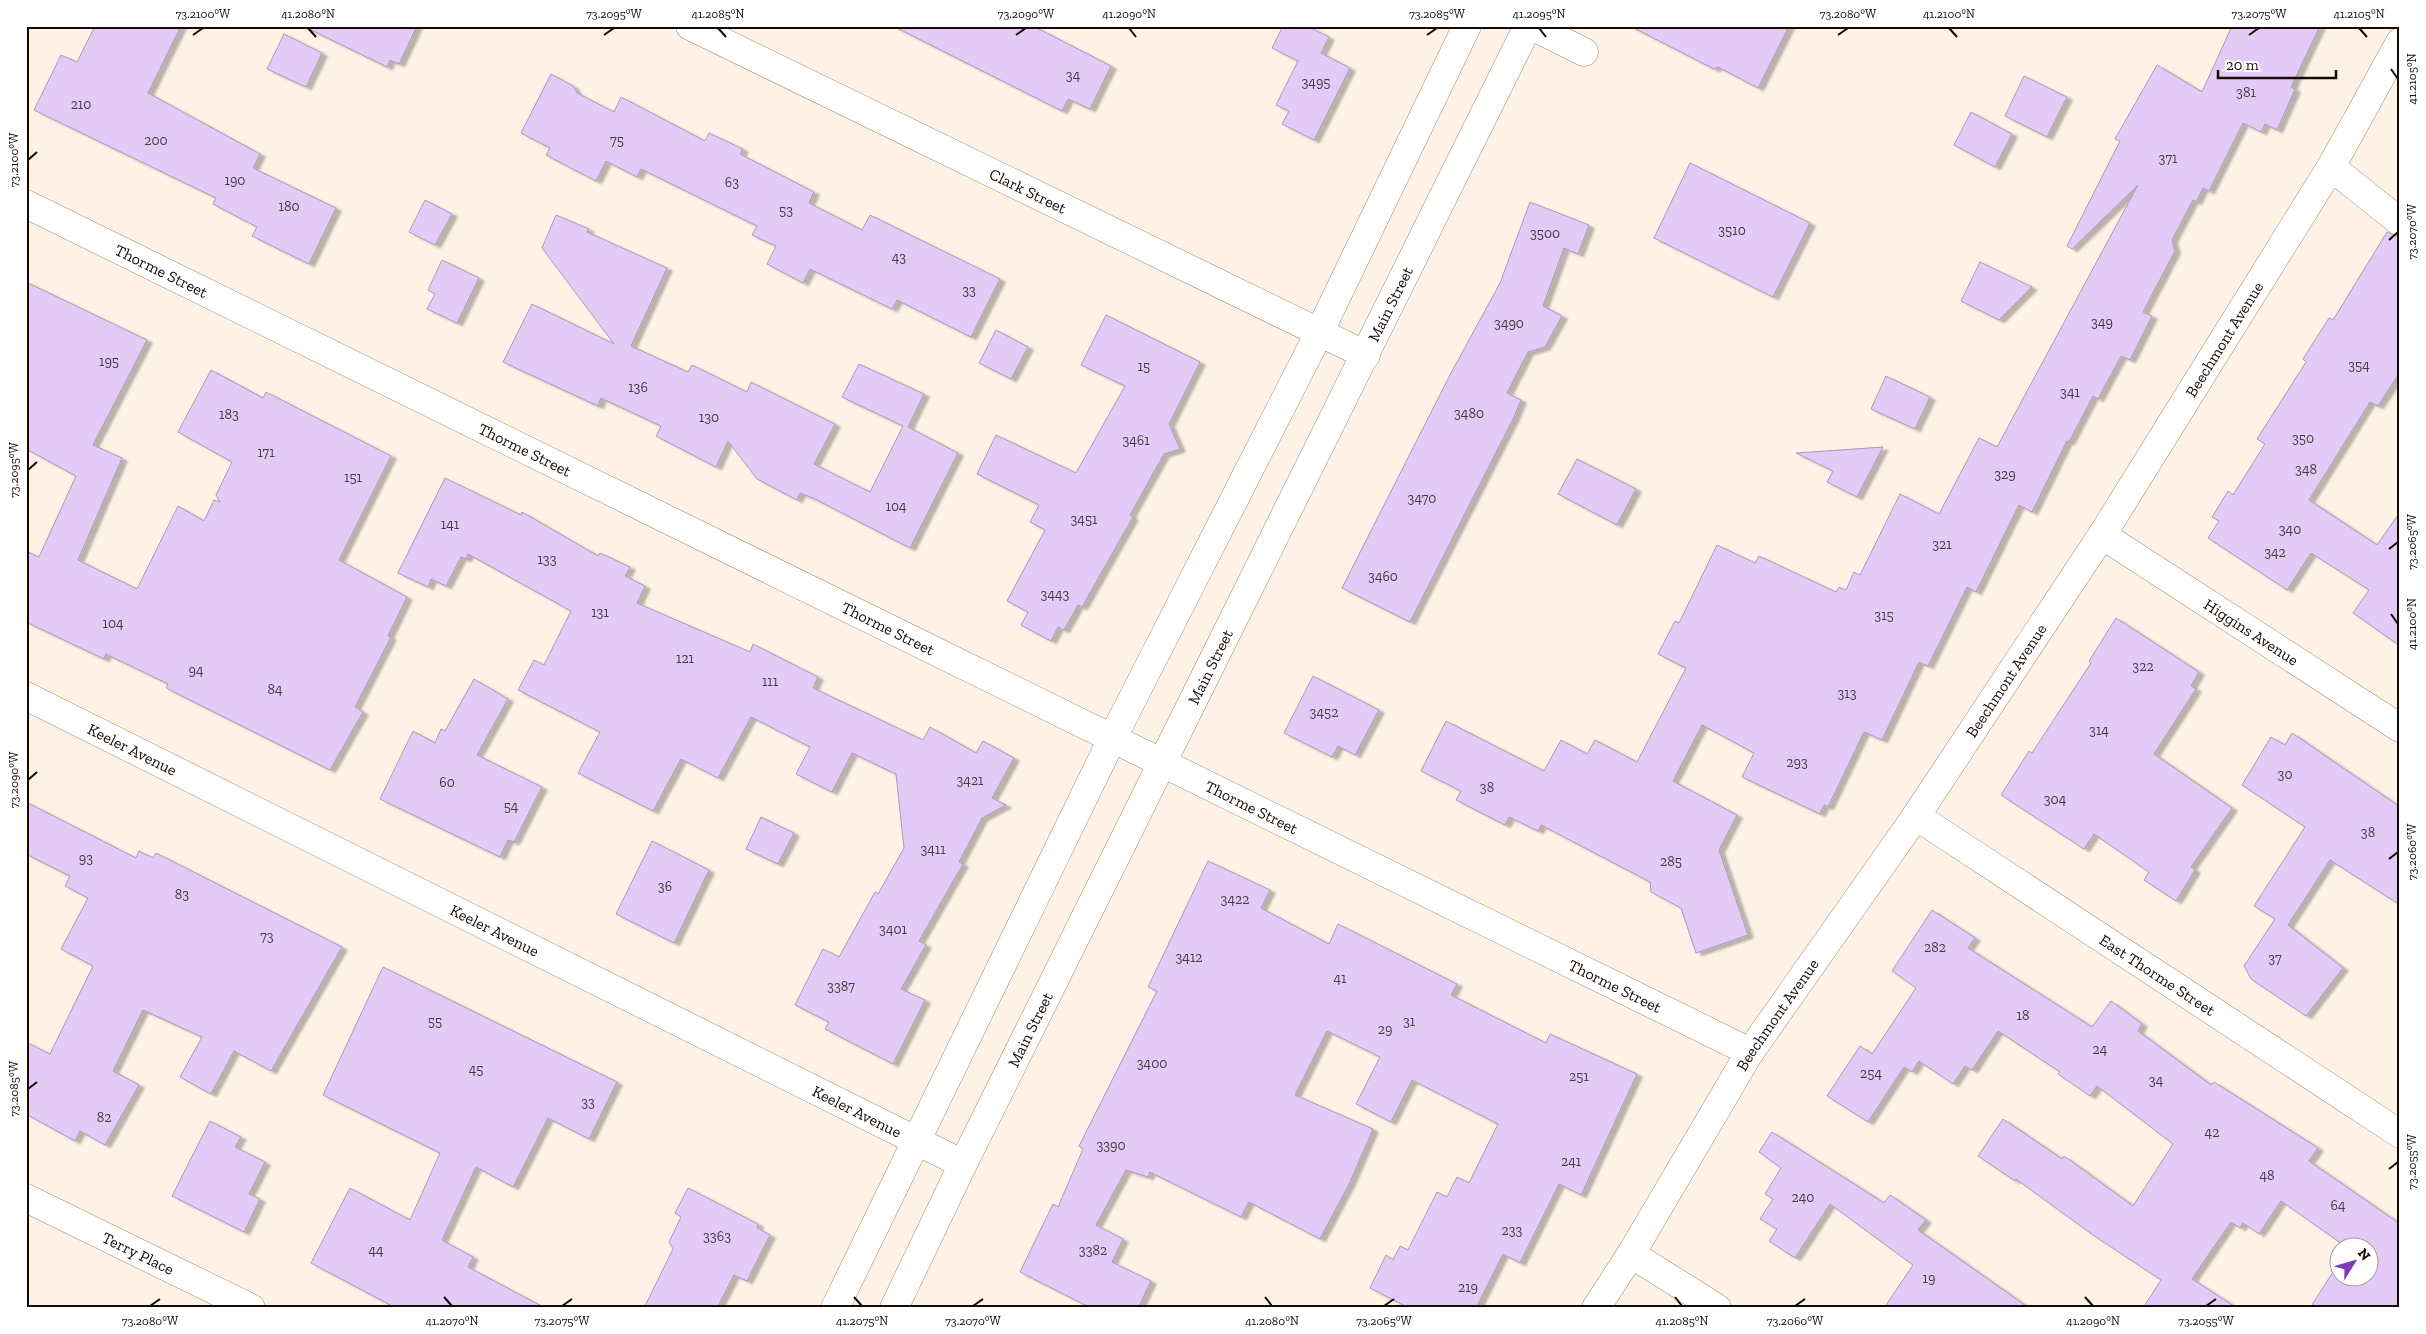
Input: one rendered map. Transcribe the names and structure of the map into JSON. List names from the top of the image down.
{
  "streets": {
    "street": [
      "Clark Street",
      "Thorme Street",
      "Main Street",
      "Beechmont Avenue",
      "Higgins Avenue",
      "Keeler Avenue",
      "East Thorme Street",
      "Terry Place"
    ]
  },
  "crossings": [
    ["Clark Street", "Main Street"],
    ["Thorme Street", "Main Street"],
    ["Thorme Street", "Beechmont Avenue"],
    ["Main Street", "Keeler Avenue"],
    ["Beechmont Avenue", "Higgins Avenue"],
    ["Beechmont Avenue", "East Thorme Street"]
  ],
  "house_numbers": [
    "34",
    "3495",
    "381",
    "210",
    "200",
    "75",
    "371",
    "190",
    "63",
    "180",
    "53",
    "3510",
    "3500",
    "43",
    "33",
    "349",
    "3490",
    "195",
    "354",
    "15",
    "136",
    "341",
    "3480",
    "183",
    "130",
    "350",
    "3461",
    "171",
    "348",
    "329",
    "151",
    "3470",
    "104",
    "3451",
    "141",
    "340",
    "321",
    "342",
    "133",
    "3460",
    "3443",
    "131",
    "315",
    "104",
    "121",
    "322",
    "94",
    "111",
    "84",
    "313",
    "3452",
    "314",
    "293",
    "30",
    "3421",
    "60",
    "38",
    "304",
    "54",
    "38",
    "3411",
    "93",
    "285",
    "36",
    "83",
    "3422",
    "3401",
    "73",
    "282",
    "3412",
    "37",
    "41",
    "3387",
    "18",
    "55",
    "31",
    "29",
    "24",
    "3400",
    "45",
    "254",
    "251",
    "34",
    "33",
    "82",
    "42",
    "3390",
    "241",
    "48",
    "240",
    "64",
    "233",
    "3363",
    "44",
    "3382",
    "19",
    "219"
  ],
  "scale_bar": "20 m",
  "north": "top right",
  "coordinates": [
    "73.2100°W",
    "41.2080°N",
    "73.2095°W",
    "41.2085°N",
    "73.2090°W",
    "41.2090°N",
    "73.2085°W",
    "41.2095°N",
    "73.2080°W",
    "41.2100°N",
    "73.2075°W",
    "41.2105°N",
    "73.2070°W",
    "73.2065°W",
    "73.2060°W",
    "73.2055°W",
    "41.2070°N",
    "41.2075°N"
  ]
}
